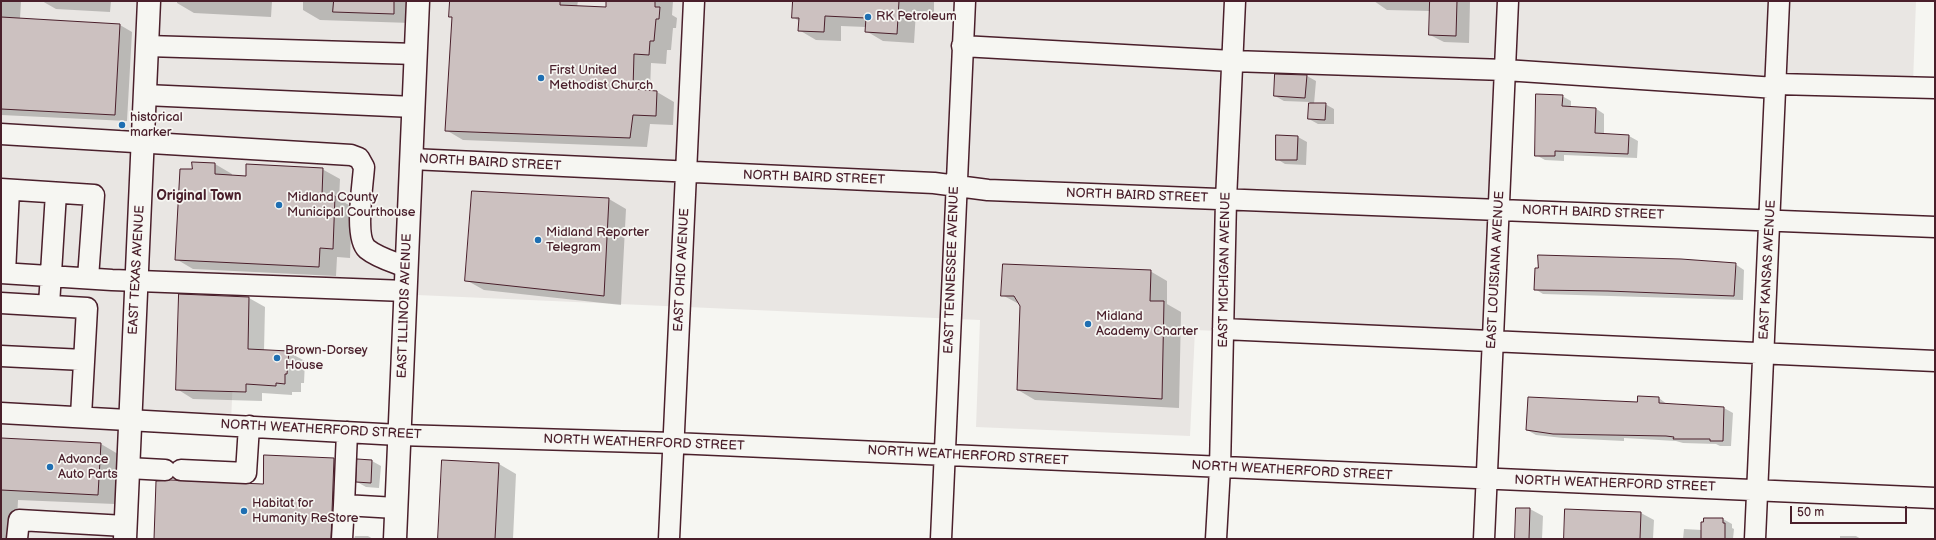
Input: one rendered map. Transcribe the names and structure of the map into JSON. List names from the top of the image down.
{
  "streets": {
    "main road": ["EAST TEXAS AVENUE", "EAST ILLINOIS AVENUE"],
    "street": [
      "NORTH BAIRD STREET",
      "EAST OHIO AVENUE",
      "EAST TENNESSEE AVENUE",
      "EAST MICHIGAN AVENUE",
      "EAST LOUISIANA AVENUE",
      "EAST KANSAS AVENUE",
      "NORTH WEATHERFORD STREET"
    ]
  },
  "crossings": [
    ["NORTH BAIRD STREET", "EAST OHIO AVENUE"],
    ["NORTH BAIRD STREET", "EAST TENNESSEE AVENUE"],
    ["NORTH BAIRD STREET", "EAST MICHIGAN AVENUE"],
    ["NORTH BAIRD STREET", "EAST LOUISIANA AVENUE"],
    ["NORTH BAIRD STREET", "EAST KANSAS AVENUE"],
    ["NORTH BAIRD STREET", "EAST ILLINOIS AVENUE"],
    ["EAST TEXAS AVENUE", "NORTH WEATHERFORD STREET"],
    ["EAST OHIO AVENUE", "NORTH WEATHERFORD STREET"],
    ["EAST TENNESSEE AVENUE", "NORTH WEATHERFORD STREET"],
    ["EAST MICHIGAN AVENUE", "NORTH WEATHERFORD STREET"],
    ["EAST LOUISIANA AVENUE", "NORTH WEATHERFORD STREET"],
    ["EAST KANSAS AVENUE", "NORTH WEATHERFORD STREET"],
    ["EAST ILLINOIS AVENUE", "NORTH WEATHERFORD STREET"]
  ],
  "districts": ["Original Town"],
  "places": [
    "RK Petroleum",
    "First United Methodist Church",
    "historical marker",
    "Midland County Municipal Courthouse",
    "Midland Reporter Telegram",
    "Midland Academy Charter",
    "Brown-Dorsey House",
    "Advance Auto Parts",
    "Habitat for Humanity ReStore"
  ],
  "scale_bar": "50 m"
}
